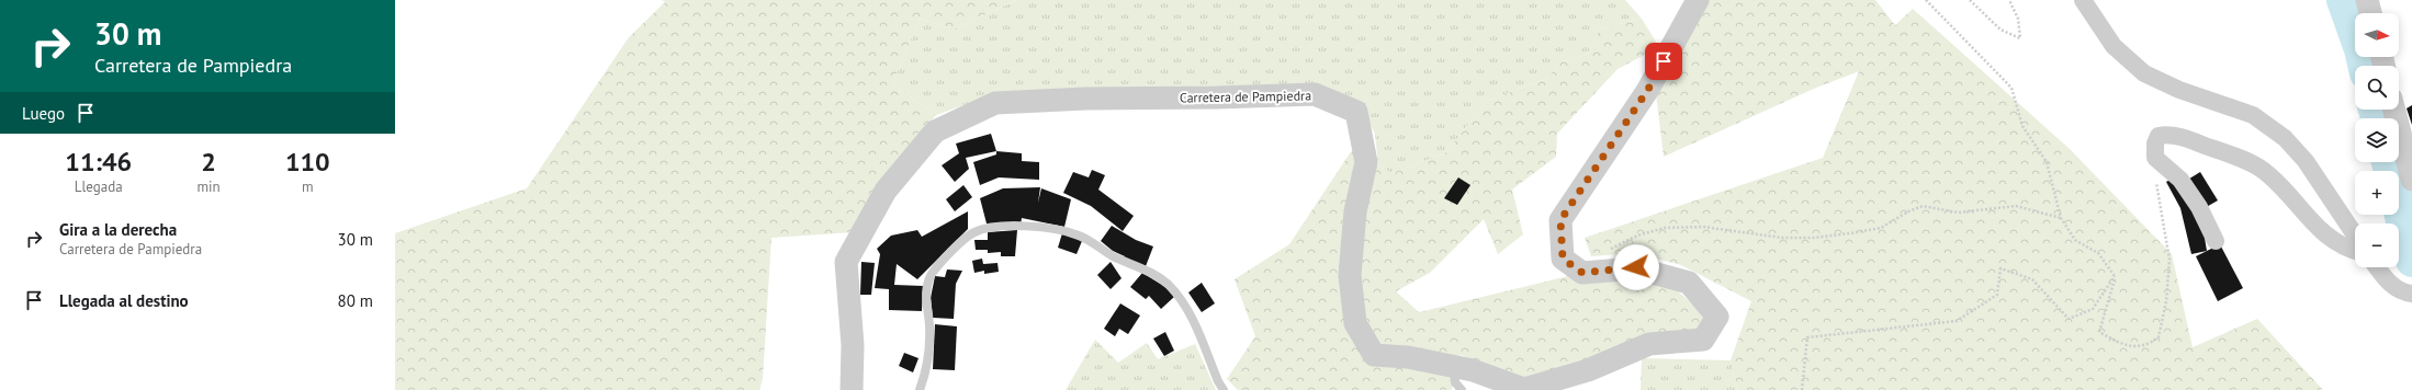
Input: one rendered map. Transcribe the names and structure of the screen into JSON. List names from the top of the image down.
{
  "streets": {
    "street": ["Carretera de Pampiedra"]
  },
  "north": "right",
  "page": {
    "turn": ["30 m", "Carretera de Pampiedra"],
    "map_buttons": ["+", "−"],
    "then": "Luego",
    "eta": [
      "11:46",
      "Llegada",
      "2",
      "min",
      "110",
      "m"
    ],
    "list": [
      {
        "name": "Gira a la derecha",
        "note": "Carretera de Pampiedra",
        "value": "30 m"
      },
      {
        "name": "Llegada al destino",
        "value": "80 m"
      }
    ]
  }
}
